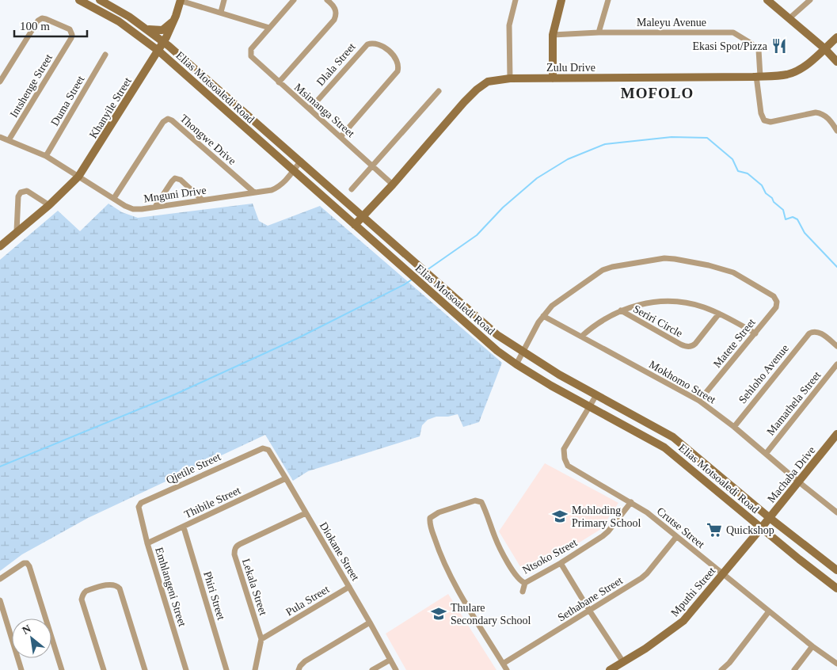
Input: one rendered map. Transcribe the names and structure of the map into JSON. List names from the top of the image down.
{
  "streets": {
    "main road": [
      "Zulu Drive",
      "Elias Motsoaledi Road",
      "Khanyile Street",
      "Machaba Drive",
      "Mputhi Street"
    ],
    "street": [
      "Maleyu Avenue",
      "Dlala Street",
      "Intshenge Street",
      "Duma Street",
      "Msimanga Street",
      "Thongwe Drive",
      "Mnguni Drive",
      "Seriri Circle",
      "Matete Street",
      "Sehloho Avenue",
      "Mokhomo Street",
      "Mamathela Street",
      "Qjetile Street",
      "Thibile Street",
      "Crutse Street",
      "Diokane Street",
      "Ntsoko Street",
      "Emhlangeni Street",
      "Lekala Street",
      "Phiri Street",
      "Sethabane Street",
      "Pula Street"
    ]
  },
  "crossings": [
    ["Maleyu Avenue", "Zulu Drive"],
    ["Dlala Street", "Msimanga Street"],
    ["Zulu Drive", "Elias Motsoaledi Road"],
    ["Zulu Drive", "Msimanga Street"],
    ["Intshenge Street", "Mnguni Drive"],
    ["Elias Motsoaledi Road", "Khanyile Street"],
    ["Elias Motsoaledi Road", "Mnguni Drive"],
    ["Elias Motsoaledi Road", "Machaba Drive"],
    ["Elias Motsoaledi Road", "Crutse Street"],
    ["Elias Motsoaledi Road", "Mputhi Street"],
    ["Duma Street", "Mnguni Drive"],
    ["Khanyile Street", "Mnguni Drive"],
    ["Thongwe Drive", "Mnguni Drive"],
    ["Seriri Circle", "Matete Street"],
    ["Seriri Circle", "Mokhomo Street"],
    ["Matete Street", "Mokhomo Street"],
    ["Sehloho Avenue", "Mokhomo Street"],
    ["Mokhomo Street", "Mamathela Street"],
    ["Mokhomo Street", "Machaba Drive"],
    ["Qjetile Street", "Diokane Street"],
    ["Qjetile Street", "Emhlangeni Street"],
    ["Machaba Drive", "Mputhi Street"],
    ["Thibile Street", "Diokane Street"],
    ["Thibile Street", "Emhlangeni Street"],
    ["Thibile Street", "Phiri Street"],
    ["Crutse Street", "Ntsoko Street"],
    ["Crutse Street", "Mputhi Street"],
    ["Crutse Street", "Sethabane Street"],
    ["Diokane Street", "Lekala Street"],
    ["Diokane Street", "Pula Street"],
    ["Ntsoko Street", "Sethabane Street"],
    ["Lekala Street", "Pula Street"]
  ],
  "districts": ["MOFOLO"],
  "places": {
    "restaurant": ["Ekasi Spot/Pizza"],
    "school or university": ["Mohloding Primary School", "Thulare Secondary School"],
    "supermarket": ["Quickshop"]
  },
  "scale_bar": "100 m",
  "north": "top left"
}
